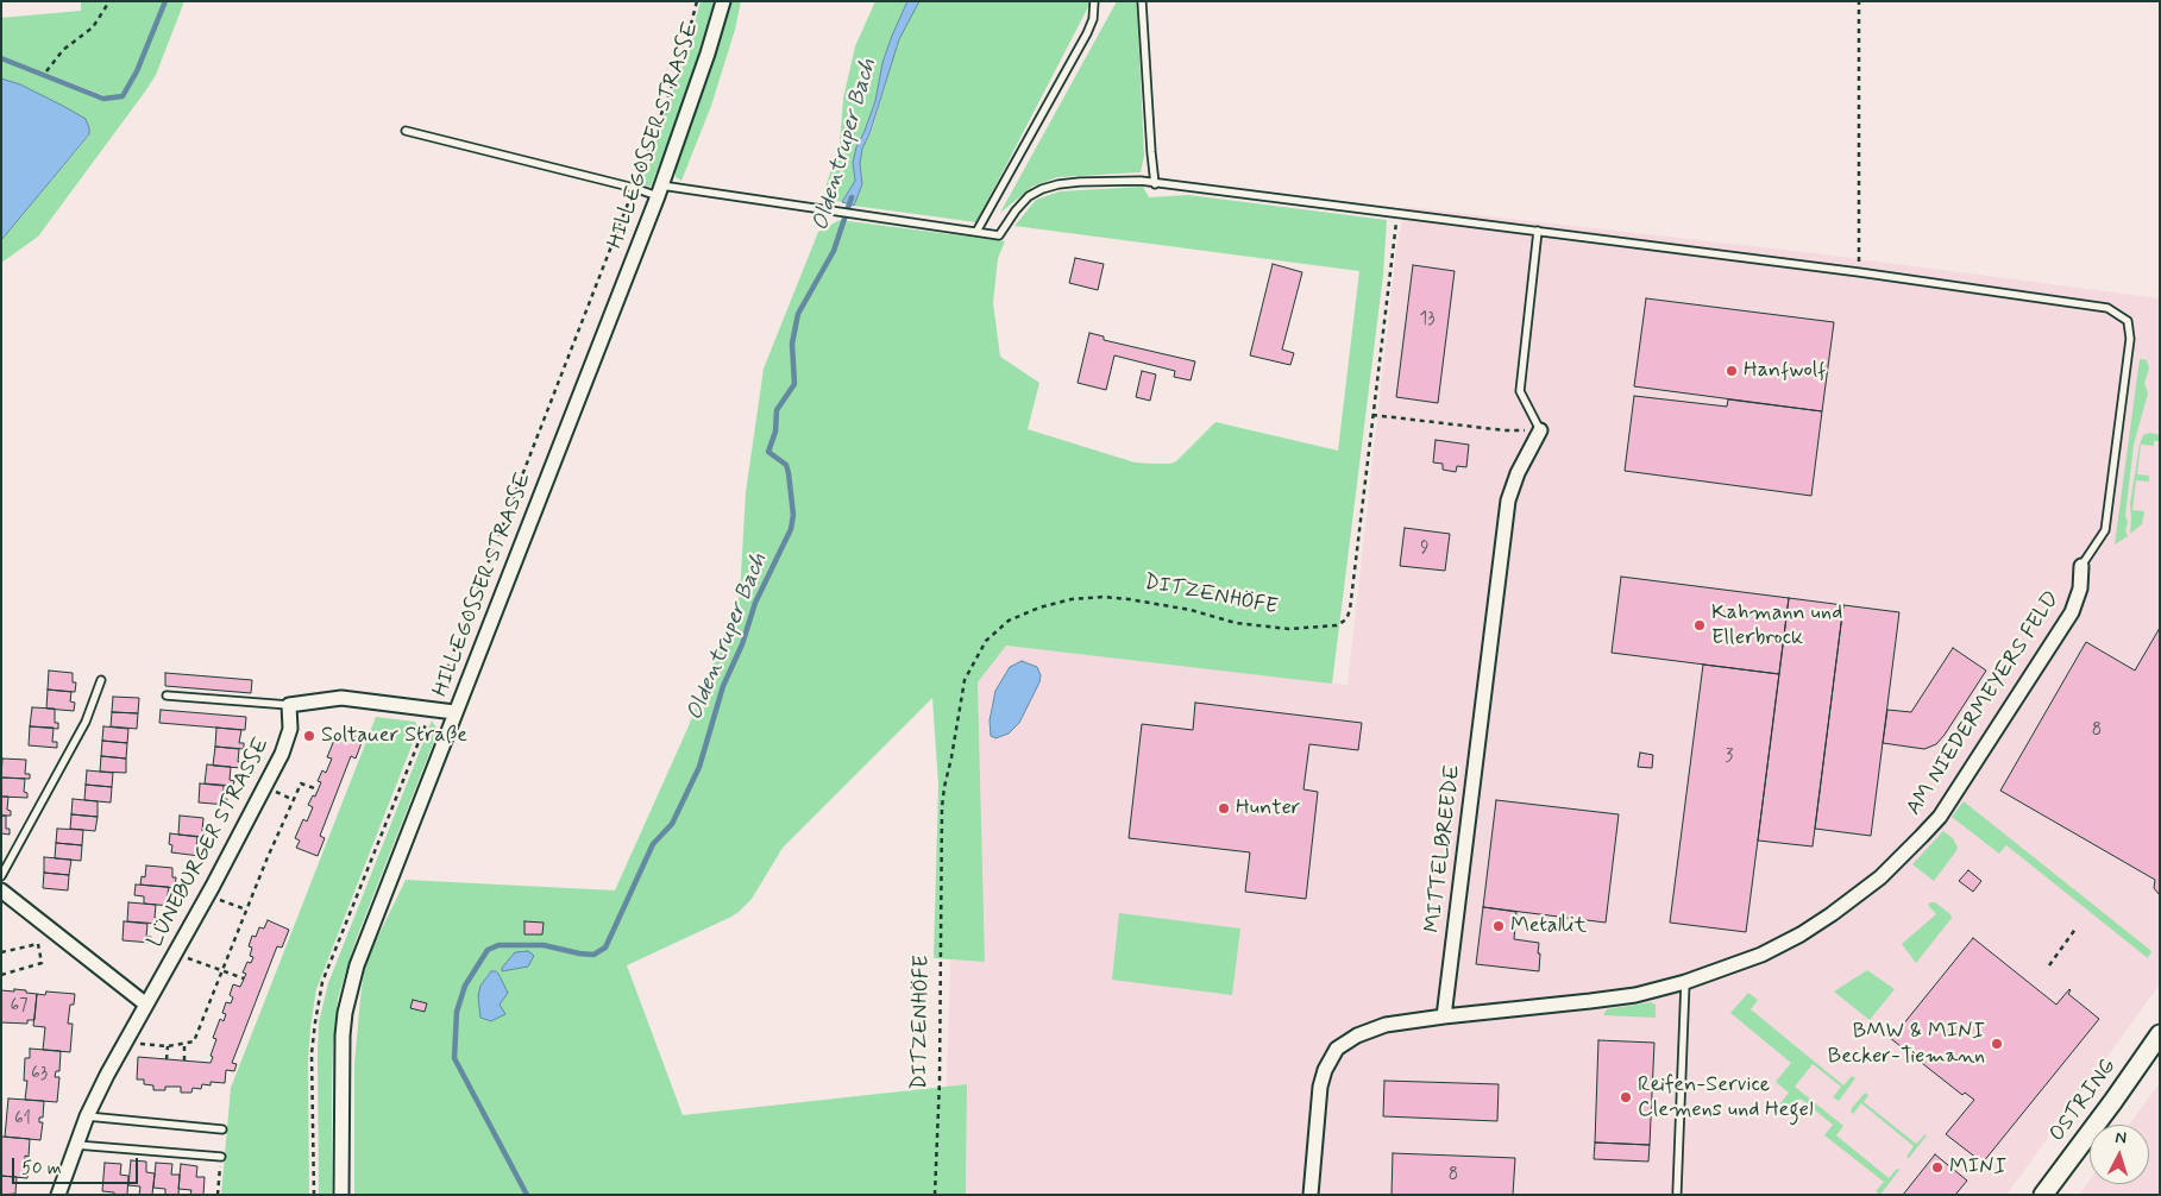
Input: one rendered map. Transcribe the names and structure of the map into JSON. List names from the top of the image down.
{
  "streets": {
    "main road": ["OSTRING"],
    "street": [
      "HILLEGOSSER STRASSE",
      "AM NIEDERMEYERS FELD",
      "LÜNEBURGER STRASSE",
      "MITTELBREEDE"
    ],
    "path": ["DITZENHÖFE"]
  },
  "crossings": [
    ["AM NIEDERMEYERS FELD", "MITTELBREEDE"]
  ],
  "water": ["Oldentruper Bach"],
  "places": [
    "Hanfwolf",
    "Kahmann und Ellerbrock",
    "Soltauer Straße",
    "Hunter",
    "Metallit",
    "BMW & MINI Becker-Tiemann",
    "Reifen-Service Clemens und Hegel",
    "MINI"
  ],
  "house_numbers": [
    "13",
    "9",
    "8",
    "3",
    "67",
    "63",
    "61",
    "8"
  ],
  "scale_bar": "50 m",
  "north": "top"
}
